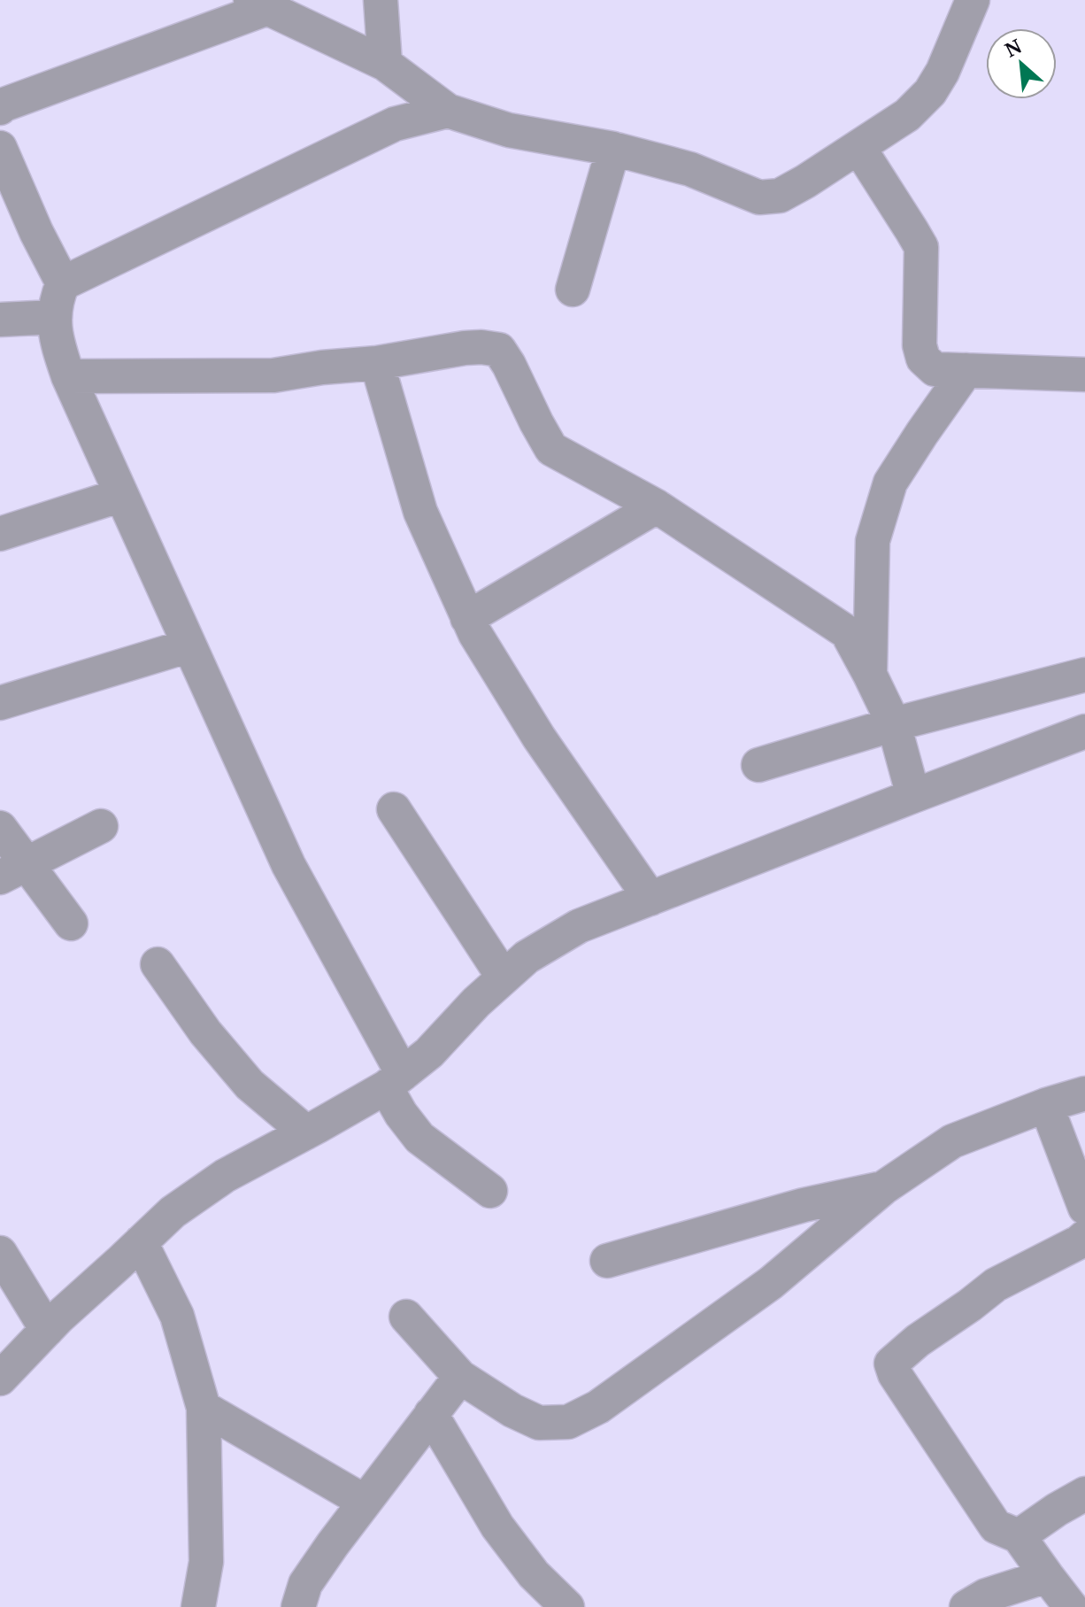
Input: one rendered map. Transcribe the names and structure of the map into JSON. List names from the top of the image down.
{
  "north": "top left"
}
